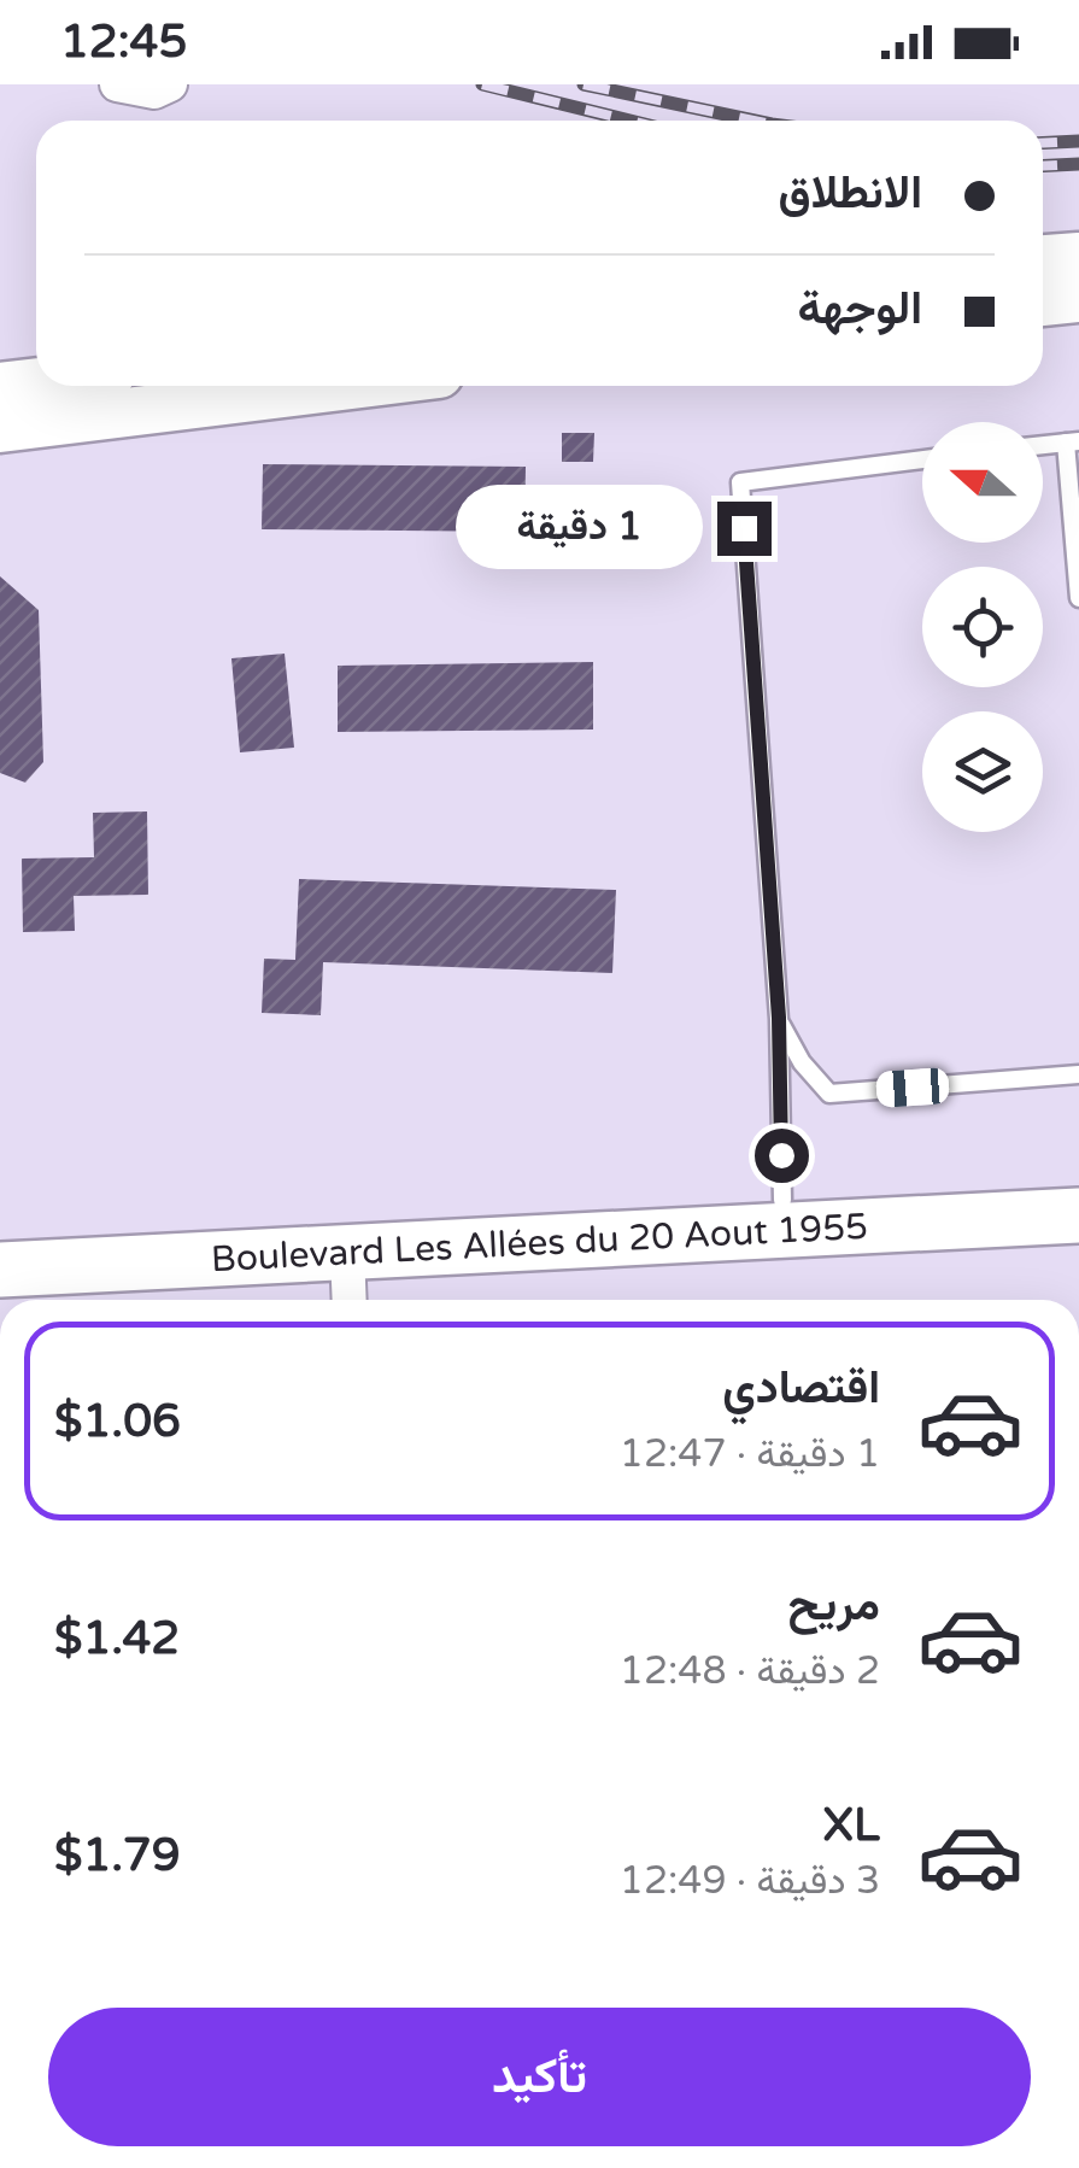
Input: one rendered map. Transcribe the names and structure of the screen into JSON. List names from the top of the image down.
{
  "streets": {
    "main road": ["Boulevard Les Allées du 20 Aout 1955"]
  },
  "north": "left",
  "page": {
    "status": "12:45",
    "banner": ["الانطلاق", "الوجهة"],
    "bubble": "1 دقيقة",
    "list": [
      {
        "name": "اقتصادي",
        "note": "1 دقيقة · 12:47",
        "value": "$1.06"
      },
      {
        "name": "مريح",
        "note": "2 دقيقة · 12:48",
        "value": "$1.42"
      },
      {
        "name": "XL",
        "note": "3 دقيقة · 12:49",
        "value": "$1.79"
      }
    ],
    "buttons": "تأكيد"
  }
}
